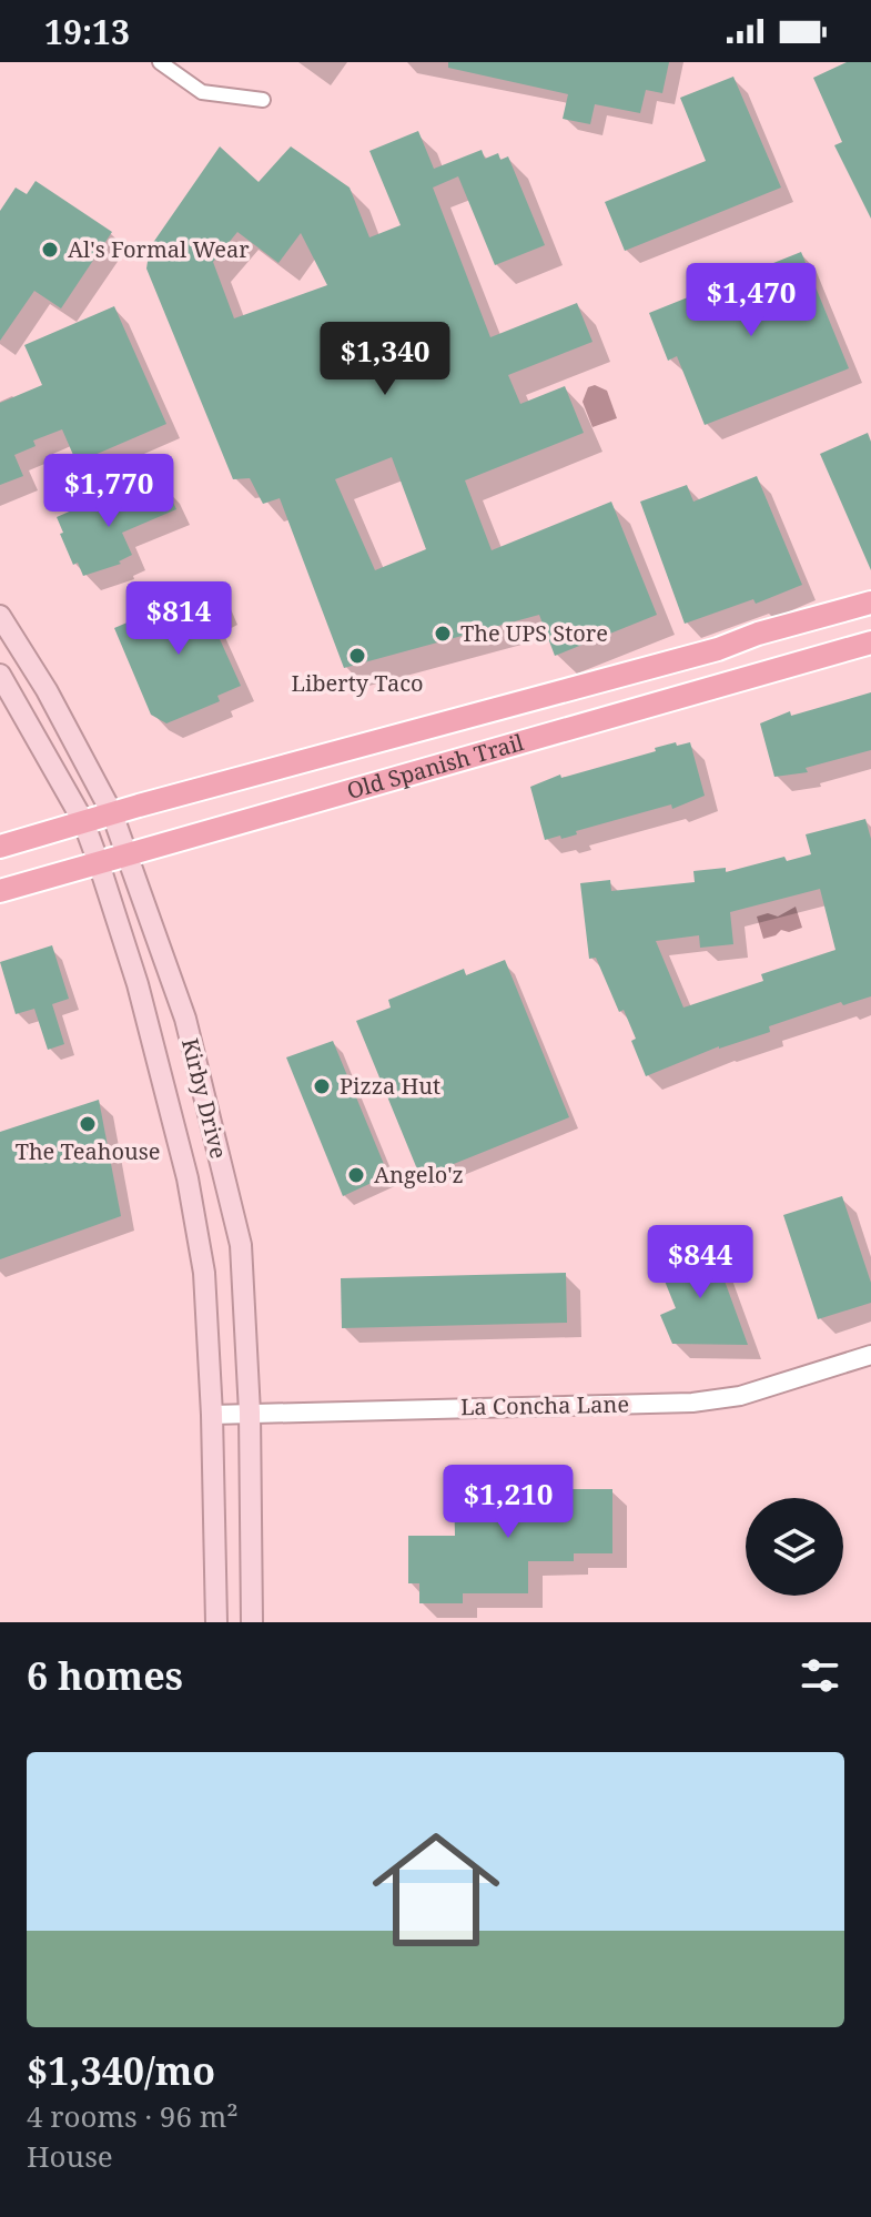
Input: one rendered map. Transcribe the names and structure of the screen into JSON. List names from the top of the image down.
{
  "streets": {
    "main road": ["Old Spanish Trail", "Kirby Drive"],
    "street": ["La Concha Lane"]
  },
  "crossings": [
    ["Old Spanish Trail", "Kirby Drive"],
    ["Kirby Drive", "La Concha Lane"]
  ],
  "places": [
    "Al's Formal Wear",
    "The UPS Store",
    "Liberty Taco",
    "Pizza Hut",
    "The Teahouse",
    "Angelo'z"
  ],
  "page": {
    "status": "19:13",
    "price": [
      "$1,470",
      "$1,340",
      "$1,770",
      "$814",
      "$844",
      "$1,210"
    ],
    "heading": "6 homes",
    "list": [
      {
        "name": "$1,340/mo",
        "note": "4 rooms · 96 m² · House"
      }
    ]
  }
}
